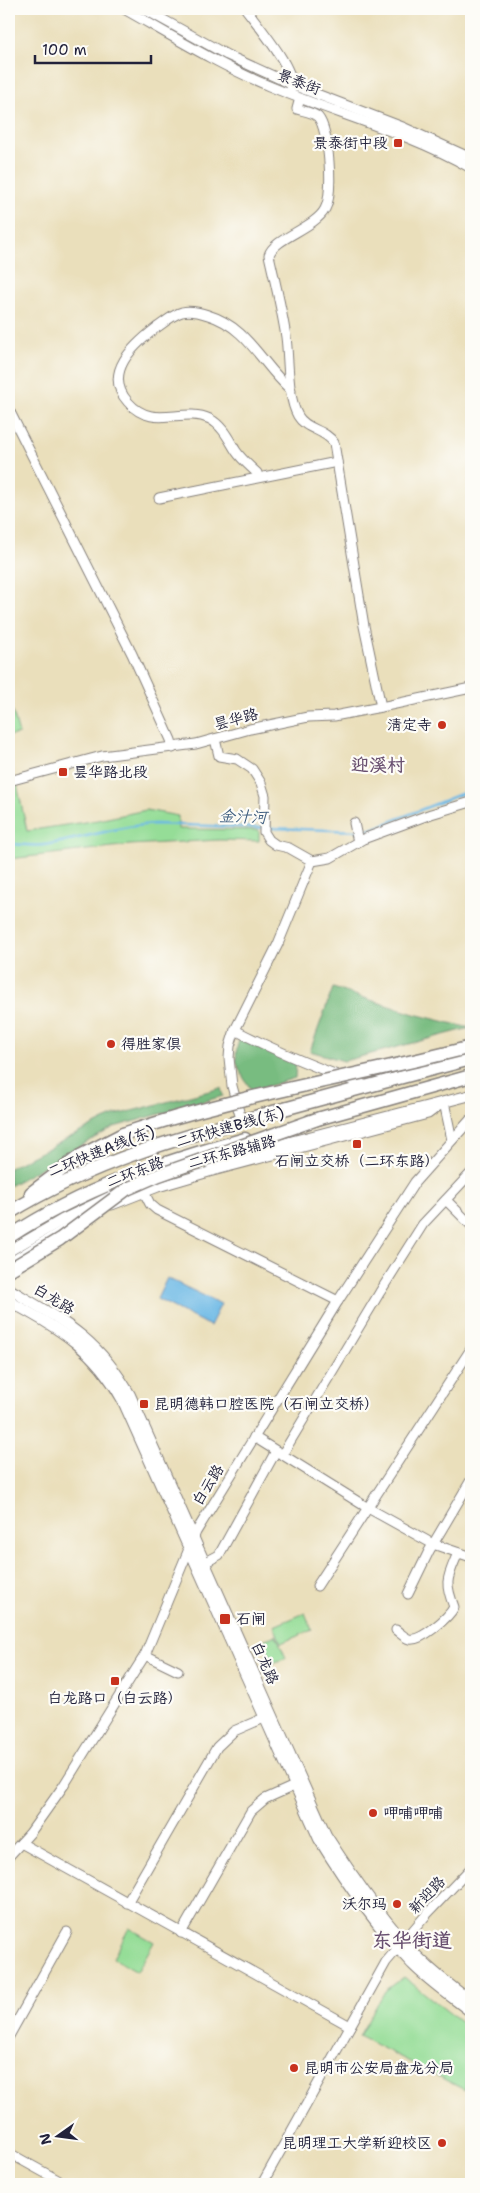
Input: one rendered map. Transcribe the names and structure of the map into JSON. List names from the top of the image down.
{
  "streets": {
    "highway": ["二环快速B线(东)", "二环快速A线(东)"],
    "main road": ["二环东路", "白龙路"],
    "street": [
      "景泰街",
      "昙华路",
      "二环东路辅路",
      "白云路",
      "新迎路"
    ]
  },
  "crossings": [
    ["二环快速B线(东)", "二环东路"],
    ["二环快速A线(东)", "二环东路辅路"],
    ["白龙路", "白云路"],
    ["白龙路", "新迎路"]
  ],
  "districts": ["迎溪村", "东华街道"],
  "water": ["金汁河"],
  "places": {
    "transit": [
      "景泰街中段",
      "昙华路北段",
      "石闸立交桥（二环东路）",
      "昆明德韩口腔医院（石闸立交桥）",
      "石闸",
      "白龙路口（白云路）"
    ],
    "other": [
      "清定寺",
      "得胜家俱",
      "呷哺呷哺",
      "沃尔玛",
      "昆明市公安局盘龙分局",
      "昆明理工大学新迎校区"
    ]
  },
  "scale_bar": "100 m",
  "north": "left"
}
